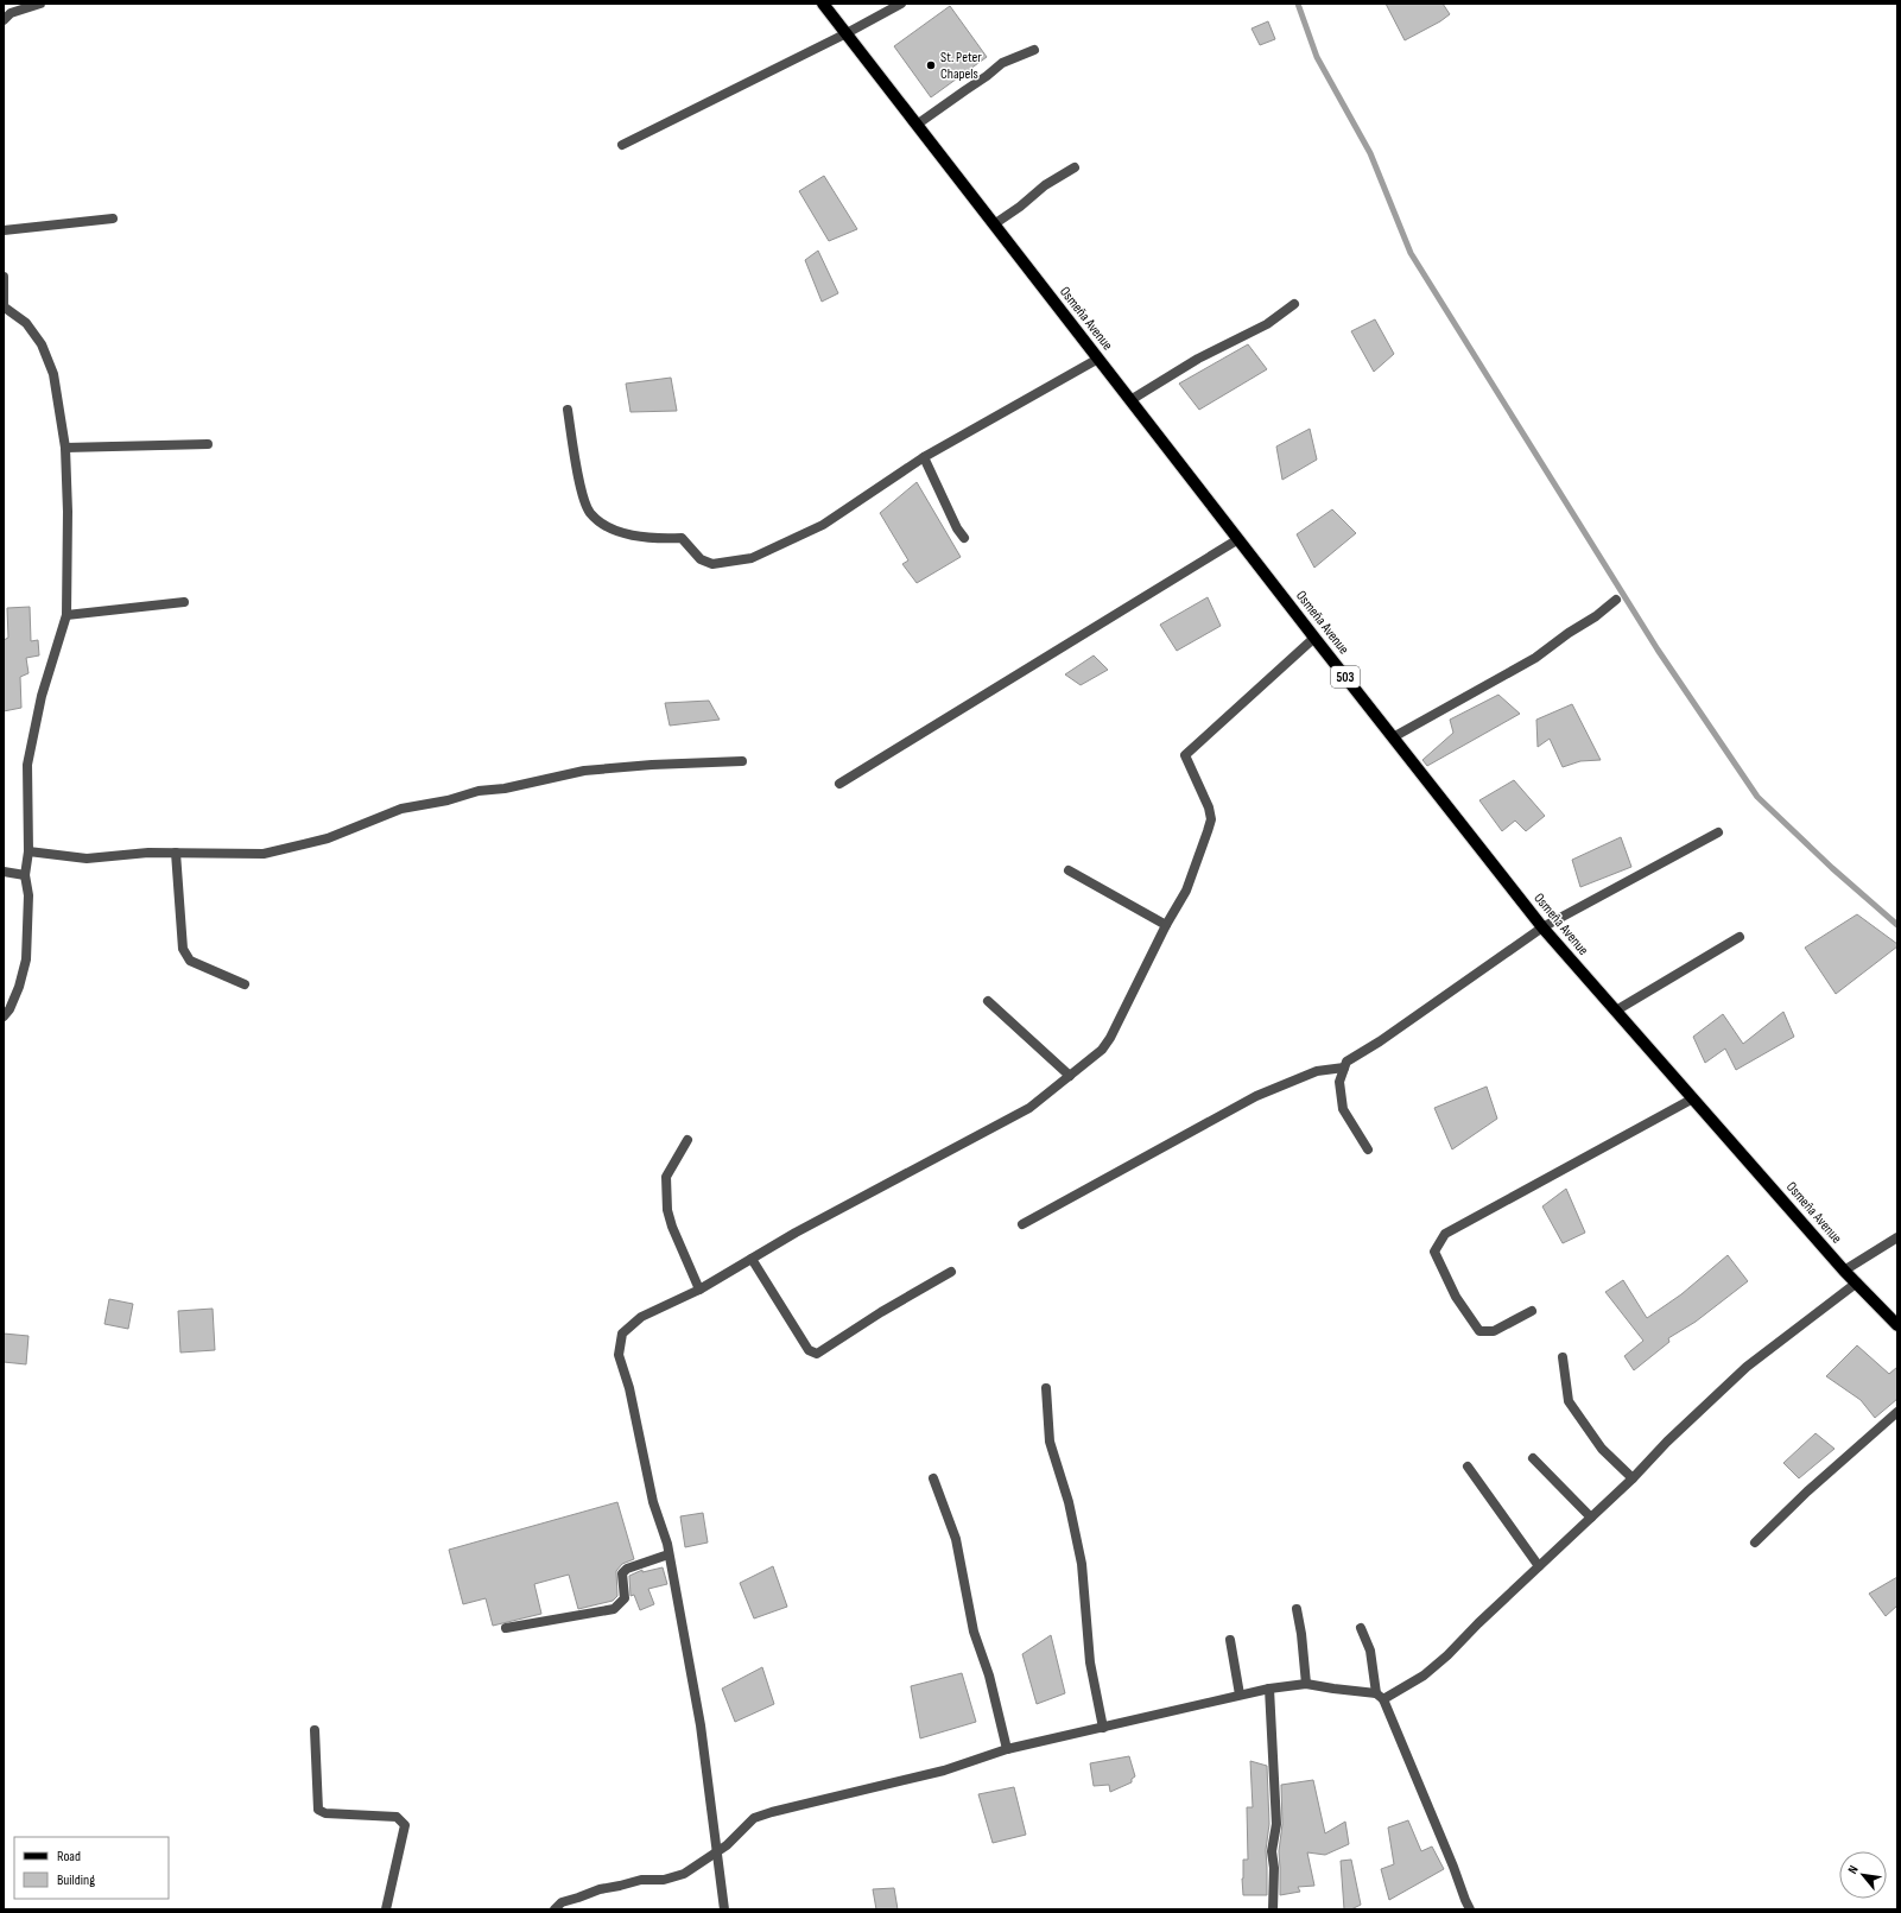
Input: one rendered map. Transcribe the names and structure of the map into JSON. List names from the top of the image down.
{
  "streets": {
    "main road": ["Osmeña Avenue", "503"]
  },
  "places": ["St. Peter Chapels"],
  "legend": ["Road", "Building"],
  "north": "top left"
}
